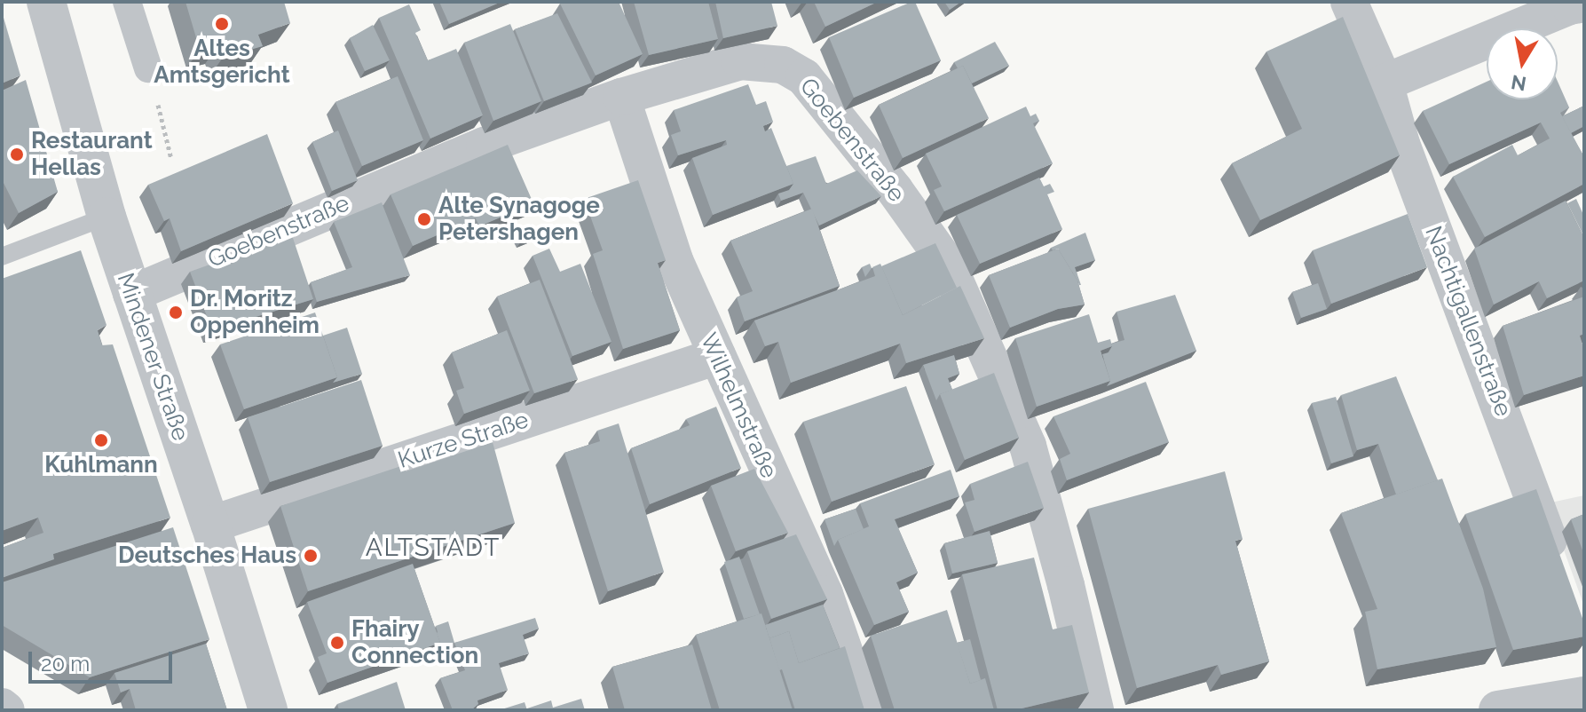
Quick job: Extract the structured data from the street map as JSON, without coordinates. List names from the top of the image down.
{
  "streets": {
    "street": [
      "Goebenstraße",
      "Nachtigallenstraße",
      "Mindener Straße",
      "Wilhelmstraße",
      "Kurze Straße"
    ]
  },
  "crossings": [
    ["Goebenstraße", "Mindener Straße"],
    ["Goebenstraße", "Wilhelmstraße"],
    ["Mindener Straße", "Kurze Straße"],
    ["Wilhelmstraße", "Kurze Straße"]
  ],
  "districts": ["ALTSTADT"],
  "places": [
    "Altes Amtsgericht",
    "Restaurant Hellas",
    "Alte Synagoge Petershagen",
    "Dr. Moritz Oppenheim",
    "Kuhlmann",
    "Deutsches Haus",
    "Fhairy Connection"
  ],
  "scale_bar": "20 m",
  "north": "bottom"
}
